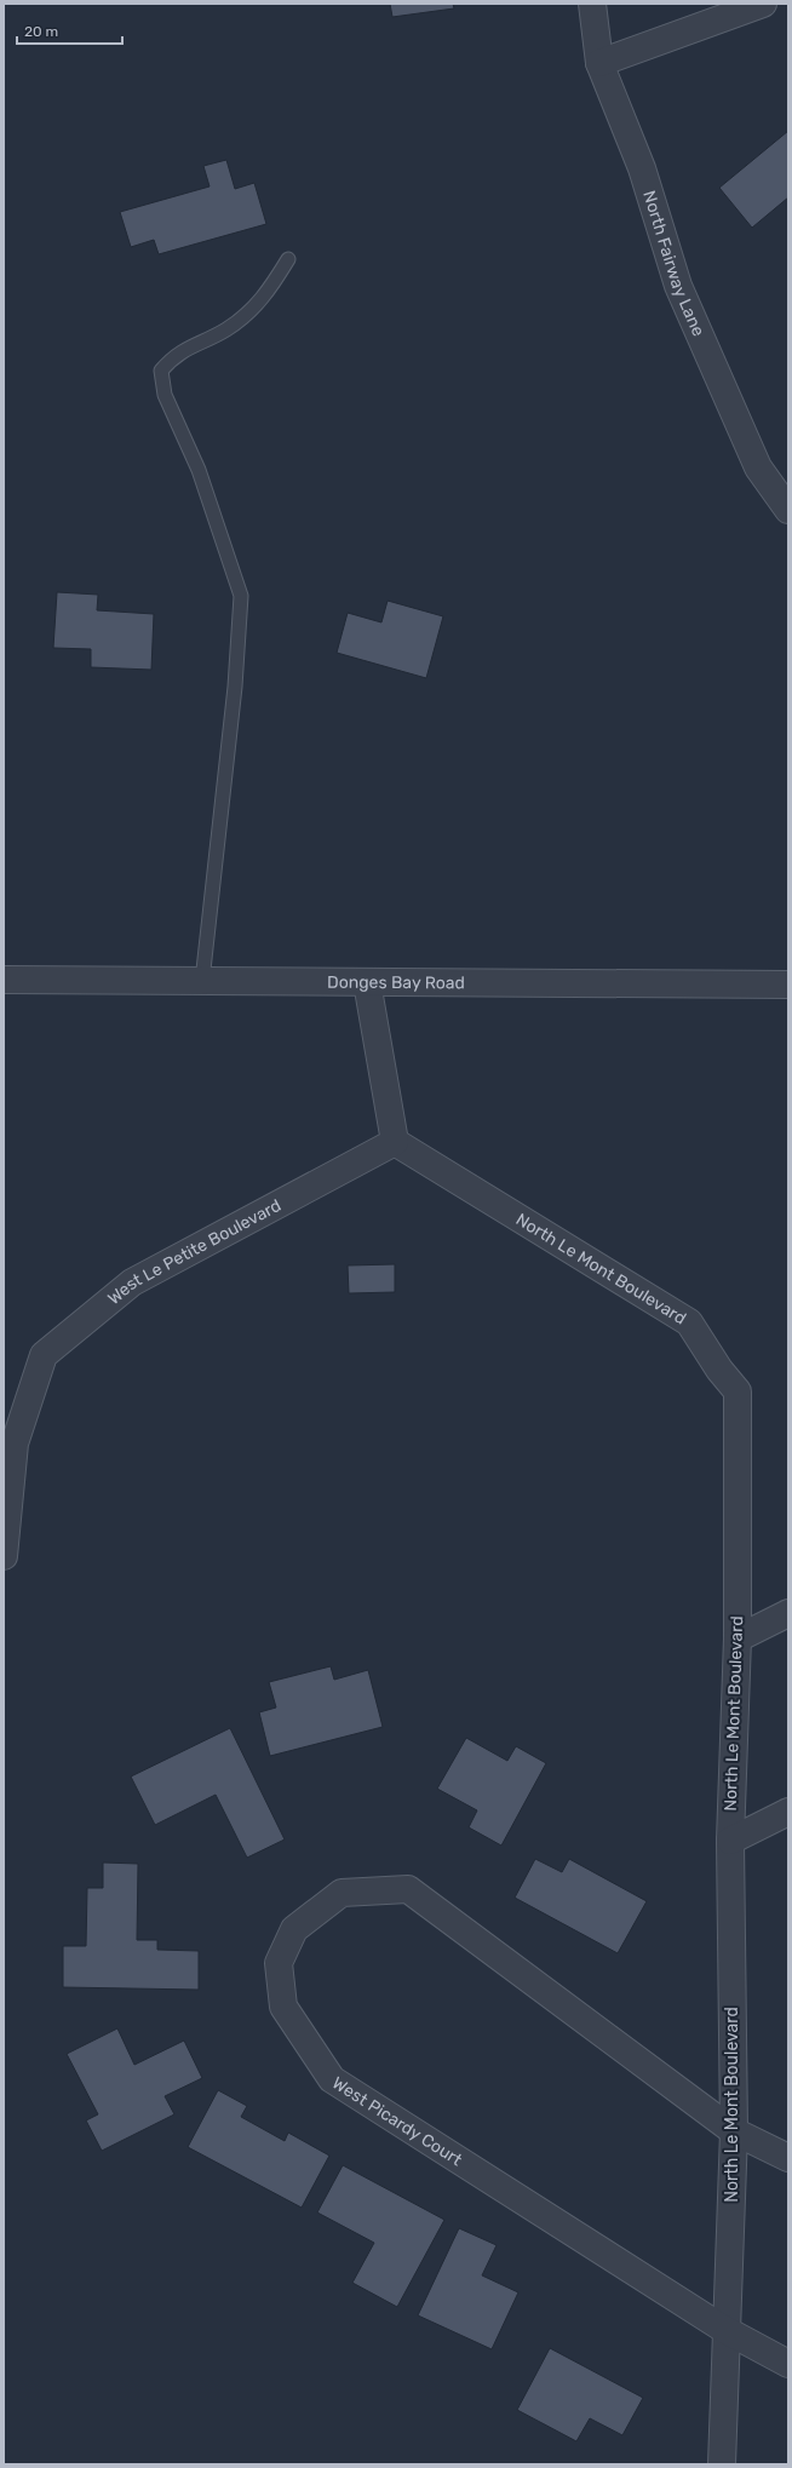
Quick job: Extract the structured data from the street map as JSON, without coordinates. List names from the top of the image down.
{
  "streets": {
    "street": [
      "North Fairway Lane",
      "Donges Bay Road",
      "West Le Petite Boulevard",
      "North Le Mont Boulevard",
      "West Picardy Court"
    ]
  },
  "crossings": [
    ["West Le Petite Boulevard", "North Le Mont Boulevard"],
    ["North Le Mont Boulevard", "West Picardy Court"]
  ],
  "scale_bar": "20 m"
}
